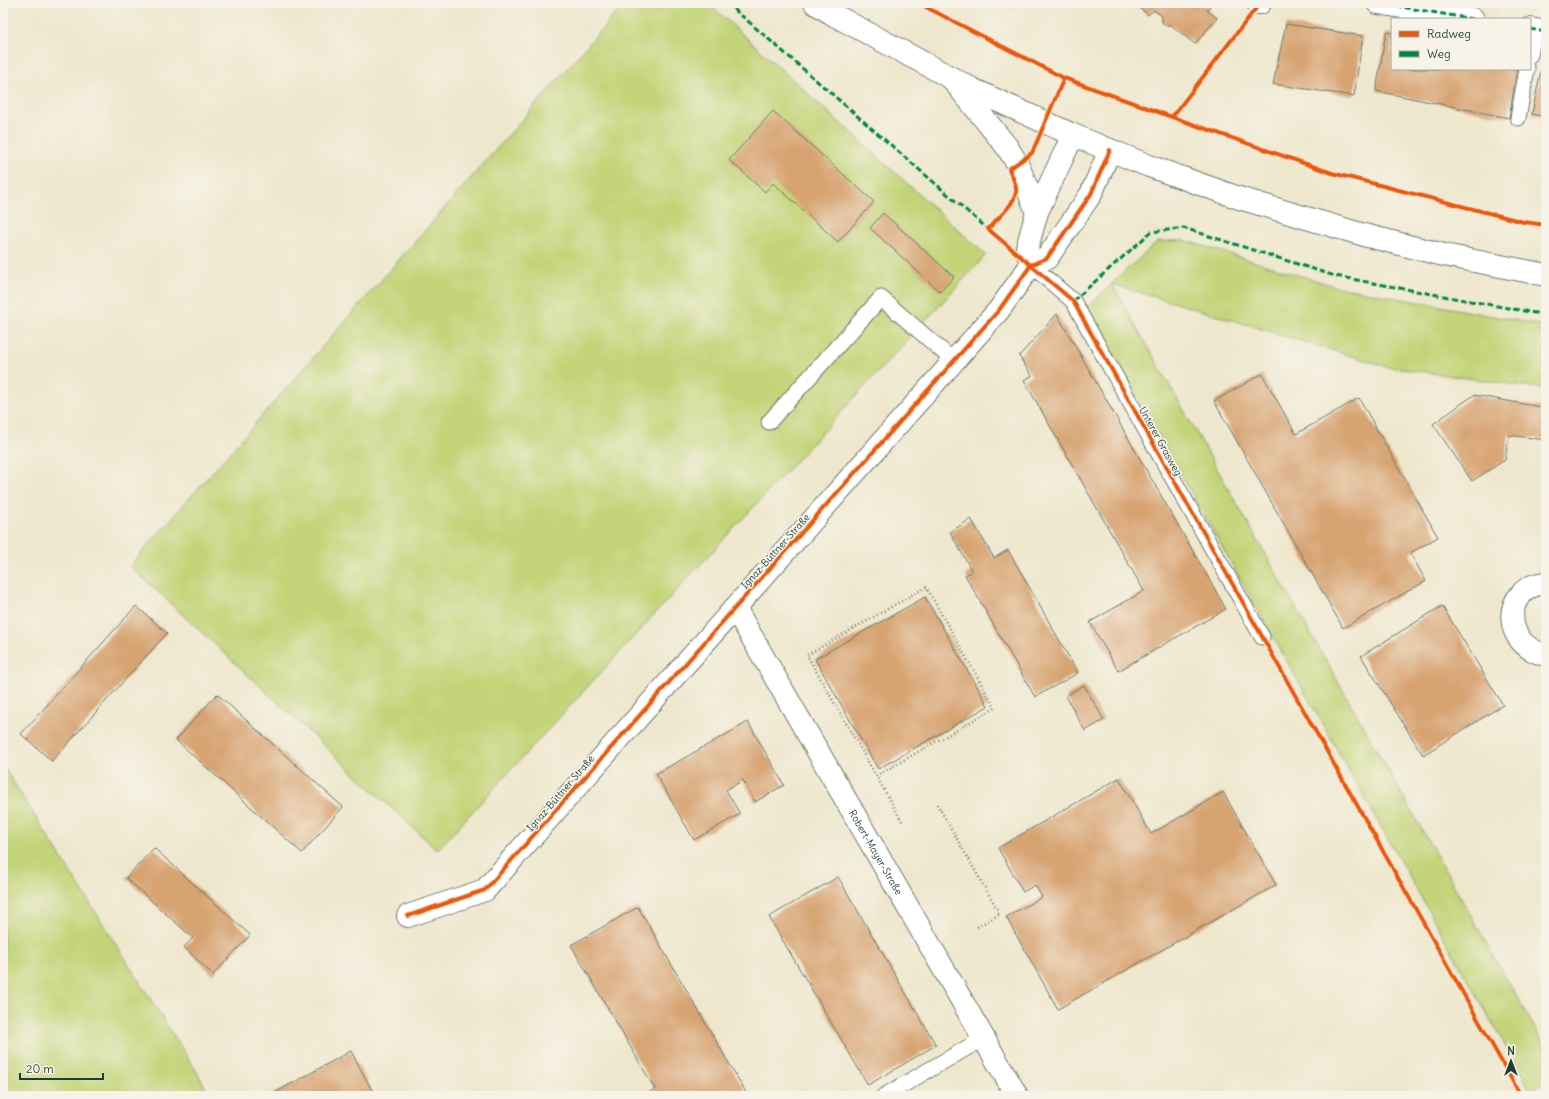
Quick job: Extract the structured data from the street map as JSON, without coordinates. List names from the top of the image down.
{
  "streets": {
    "street": ["Ignaz-Büttner-Straße", "Robert-Mayer-Straße"],
    "lane": ["Unterer Grasweg"]
  },
  "crossings": [
    ["Unterer Grasweg", "Ignaz-Büttner-Straße"],
    ["Ignaz-Büttner-Straße", "Robert-Mayer-Straße"]
  ],
  "legend": ["Radweg", "Weg"],
  "scale_bar": "20 m",
  "north": "top"
}
